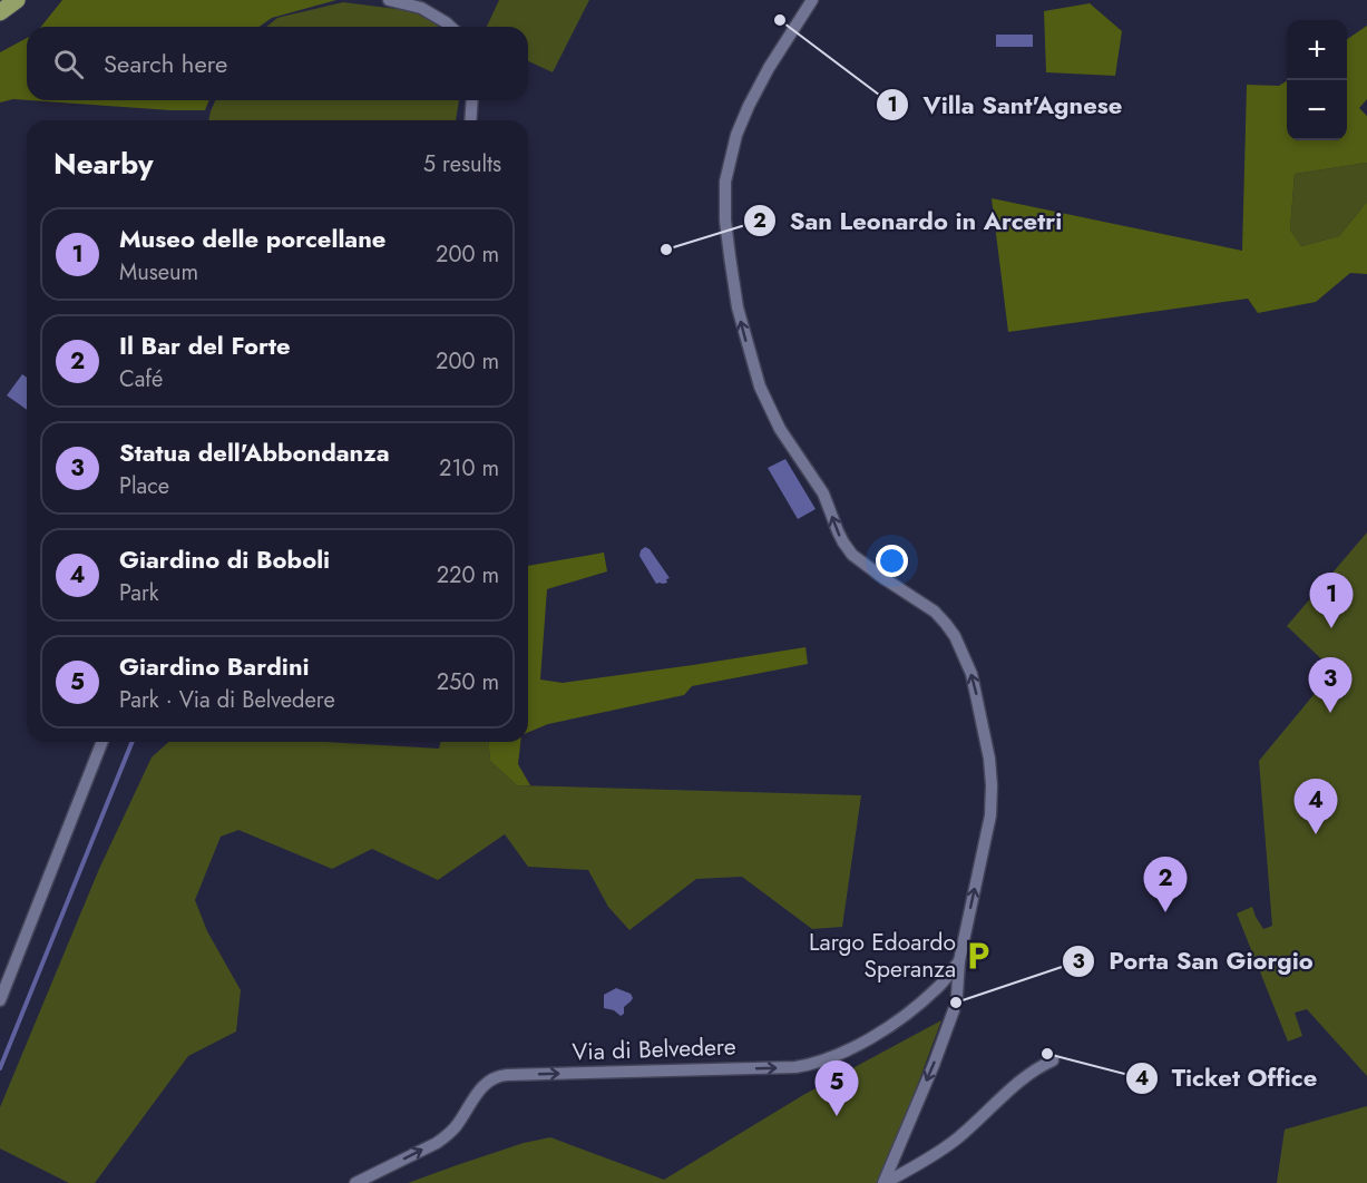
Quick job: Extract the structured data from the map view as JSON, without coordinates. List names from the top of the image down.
{
  "streets": {
    "street": ["Via di Belvedere"]
  },
  "one_way": ["Via di Belvedere"],
  "places": {
    "other": [
      "Villa Sant'Agnese",
      "San Leonardo in Arcetri",
      "Porta San Giorgio",
      "Ticket Office"
    ],
    "parking": ["Largo Edoardo Speranza"]
  },
  "page": {
    "map_buttons": ["+", "−"],
    "search": "Search here",
    "heading": ["Nearby", "5 results"],
    "list": [
      {
        "mark": "1",
        "name": "Museo delle porcellane",
        "note": "Museum",
        "value": "200 m"
      },
      {
        "mark": "2",
        "name": "Il Bar del Forte",
        "note": "Café",
        "value": "200 m"
      },
      {
        "mark": "3",
        "name": "Statua dell'Abbondanza",
        "note": "Place",
        "value": "210 m"
      },
      {
        "mark": "4",
        "name": "Giardino di Boboli",
        "note": "Park",
        "value": "220 m"
      },
      {
        "mark": "5",
        "name": "Giardino Bardini",
        "note": "Park · Via di Belvedere",
        "value": "250 m"
      }
    ],
    "pins": [
      "1",
      "3",
      "4",
      "2",
      "5"
    ]
  }
}
